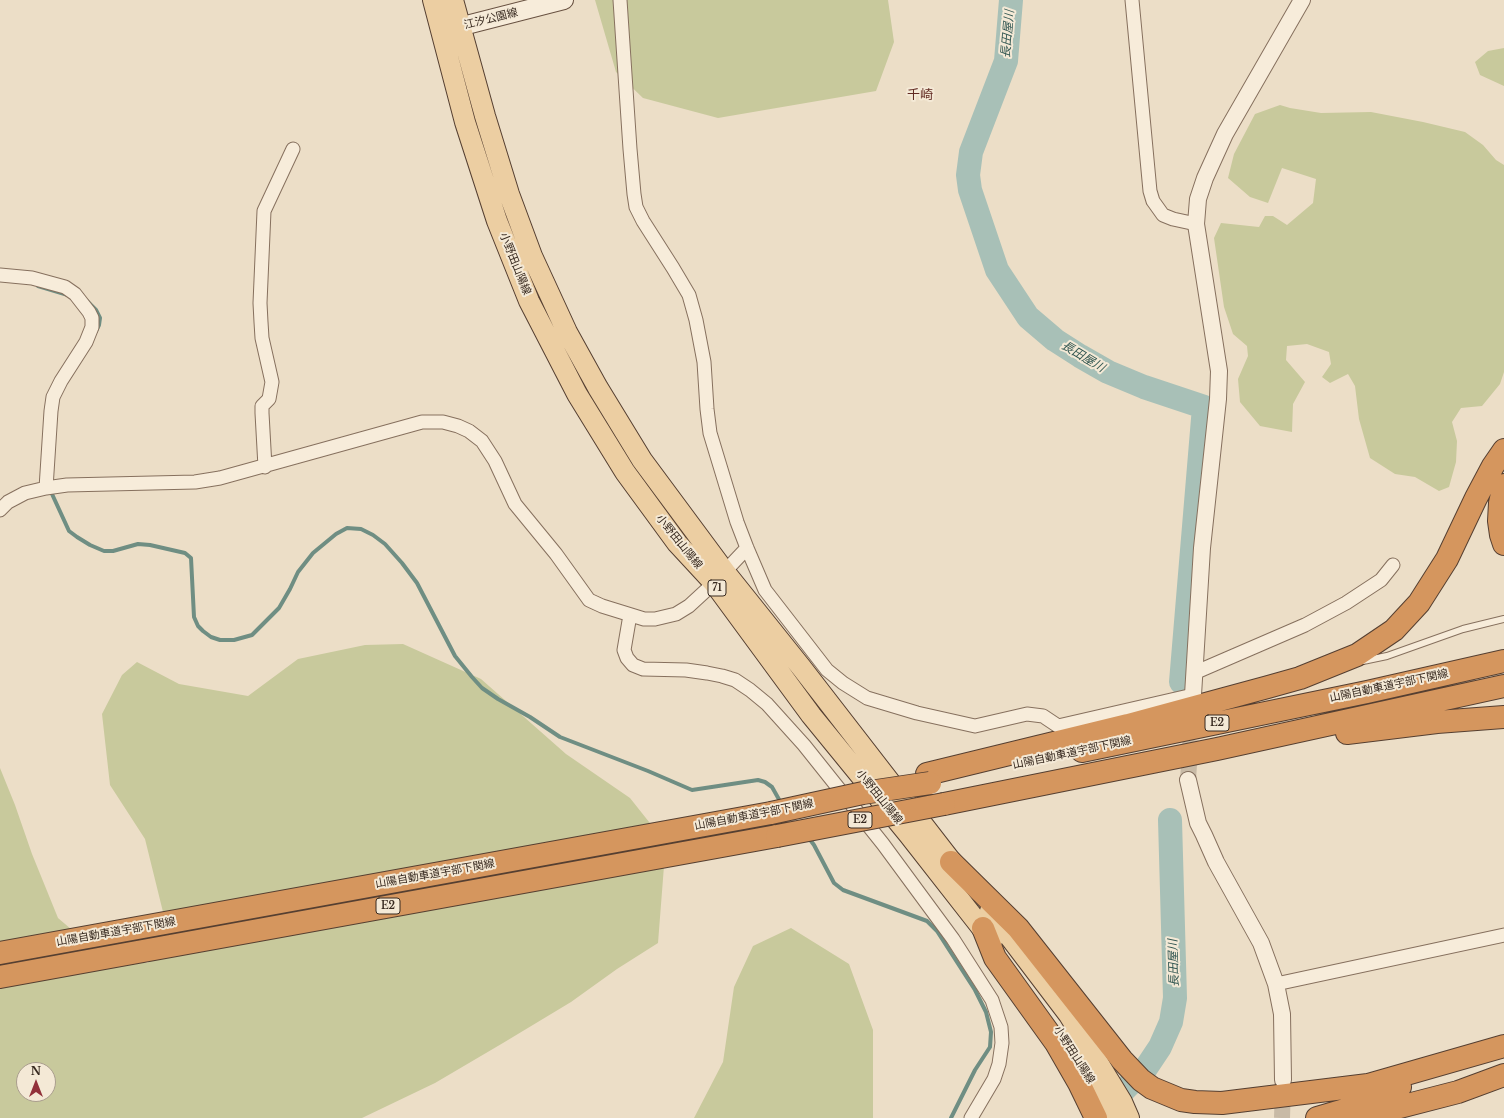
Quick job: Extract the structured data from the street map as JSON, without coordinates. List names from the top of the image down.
{
  "streets": {
    "highway": ["山陽自動車道宇部下関線", "E2"],
    "main road": ["江汐公園線", "小野田山陽線", "71"]
  },
  "crossings": [
    ["江汐公園線", "小野田山陽線"]
  ],
  "districts": ["千崎"],
  "water": ["長田屋川"],
  "north": "top"
}
